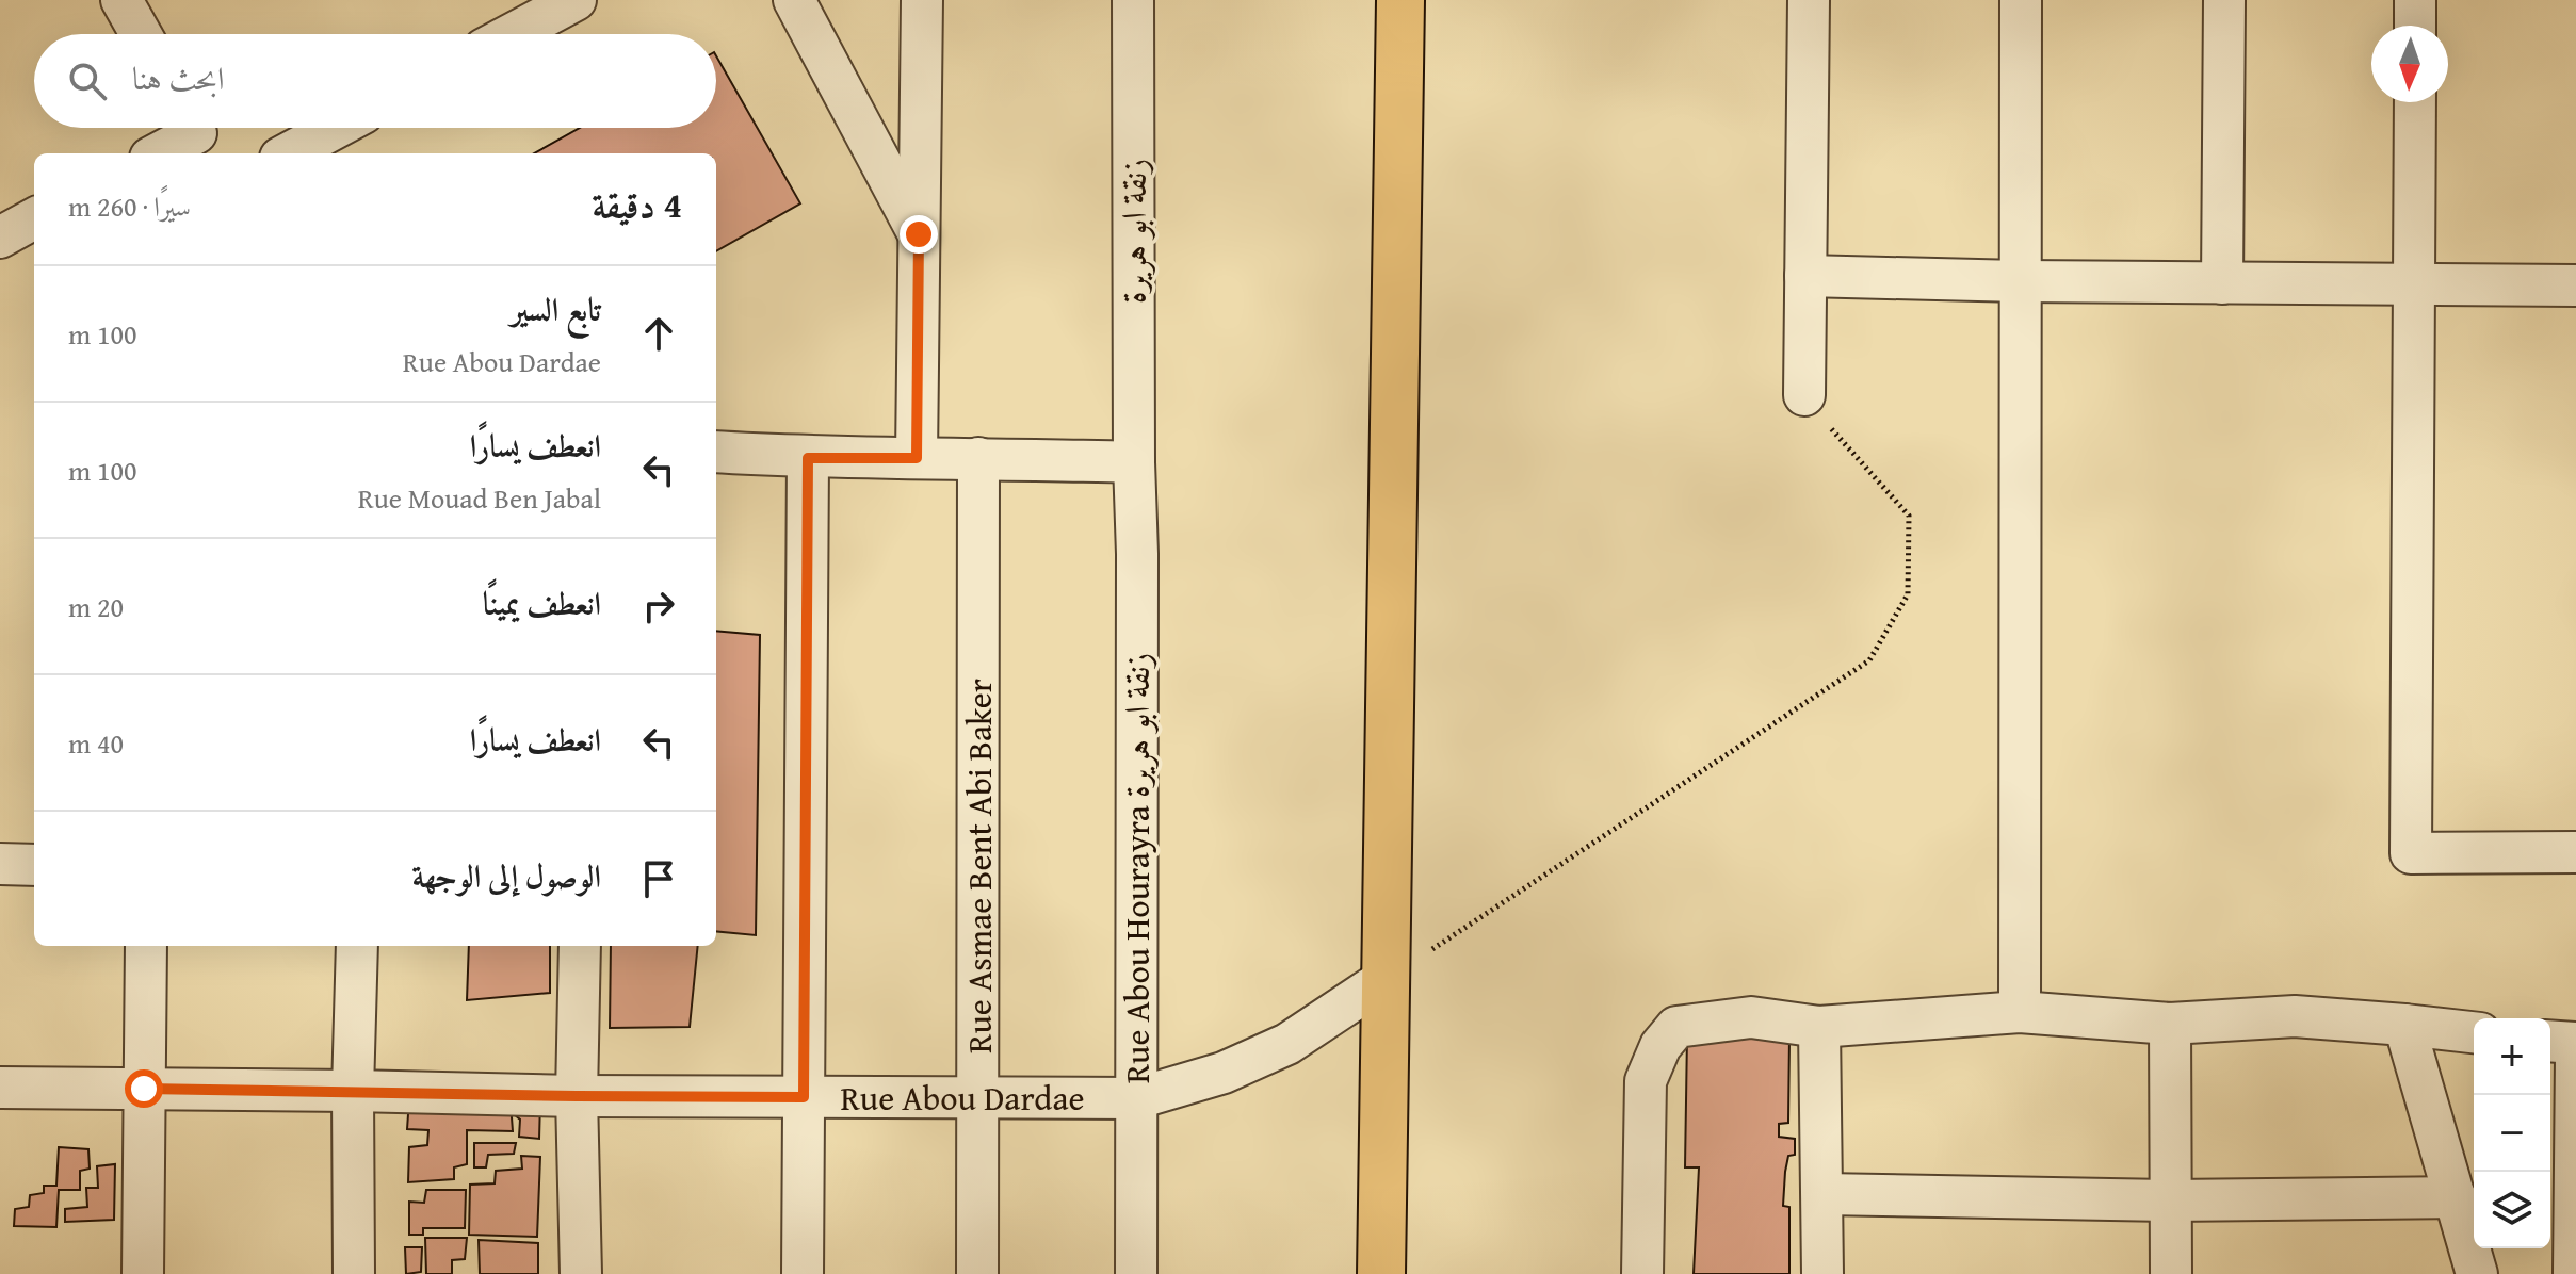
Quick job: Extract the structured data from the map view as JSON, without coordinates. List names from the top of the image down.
{
  "streets": {
    "street": [
      "زنقة ابو هريرة",
      "Rue Asmae Bent Abi Baker",
      "Rue Abou Hourayra زنقة ابو هريرة",
      "Rue Abou Dardae"
    ]
  },
  "crossings": [
    ["زنقة ابو هريرة", "Rue Abou Hourayra زنقة ابو هريرة"],
    ["Rue Asmae Bent Abi Baker", "Rue Abou Dardae"],
    ["Rue Abou Hourayra زنقة ابو هريرة", "Rue Abou Dardae"]
  ],
  "north": "bottom",
  "page": {
    "search": "ابحث هنا",
    "heading": ["4 دقيقة", "سيرًا · 260 m"],
    "list": [
      ["تابع السير", "Rue Abou Dardae", "100 m"],
      ["انعطف يسارًا", "Rue Mouad Ben Jabal", "100 m"],
      ["انعطف يمينًا", "20 m"],
      ["انعطف يسارًا", "40 m"],
      "الوصول إلى الوجهة"
    ],
    "map_buttons": ["+", "−"]
  }
}
